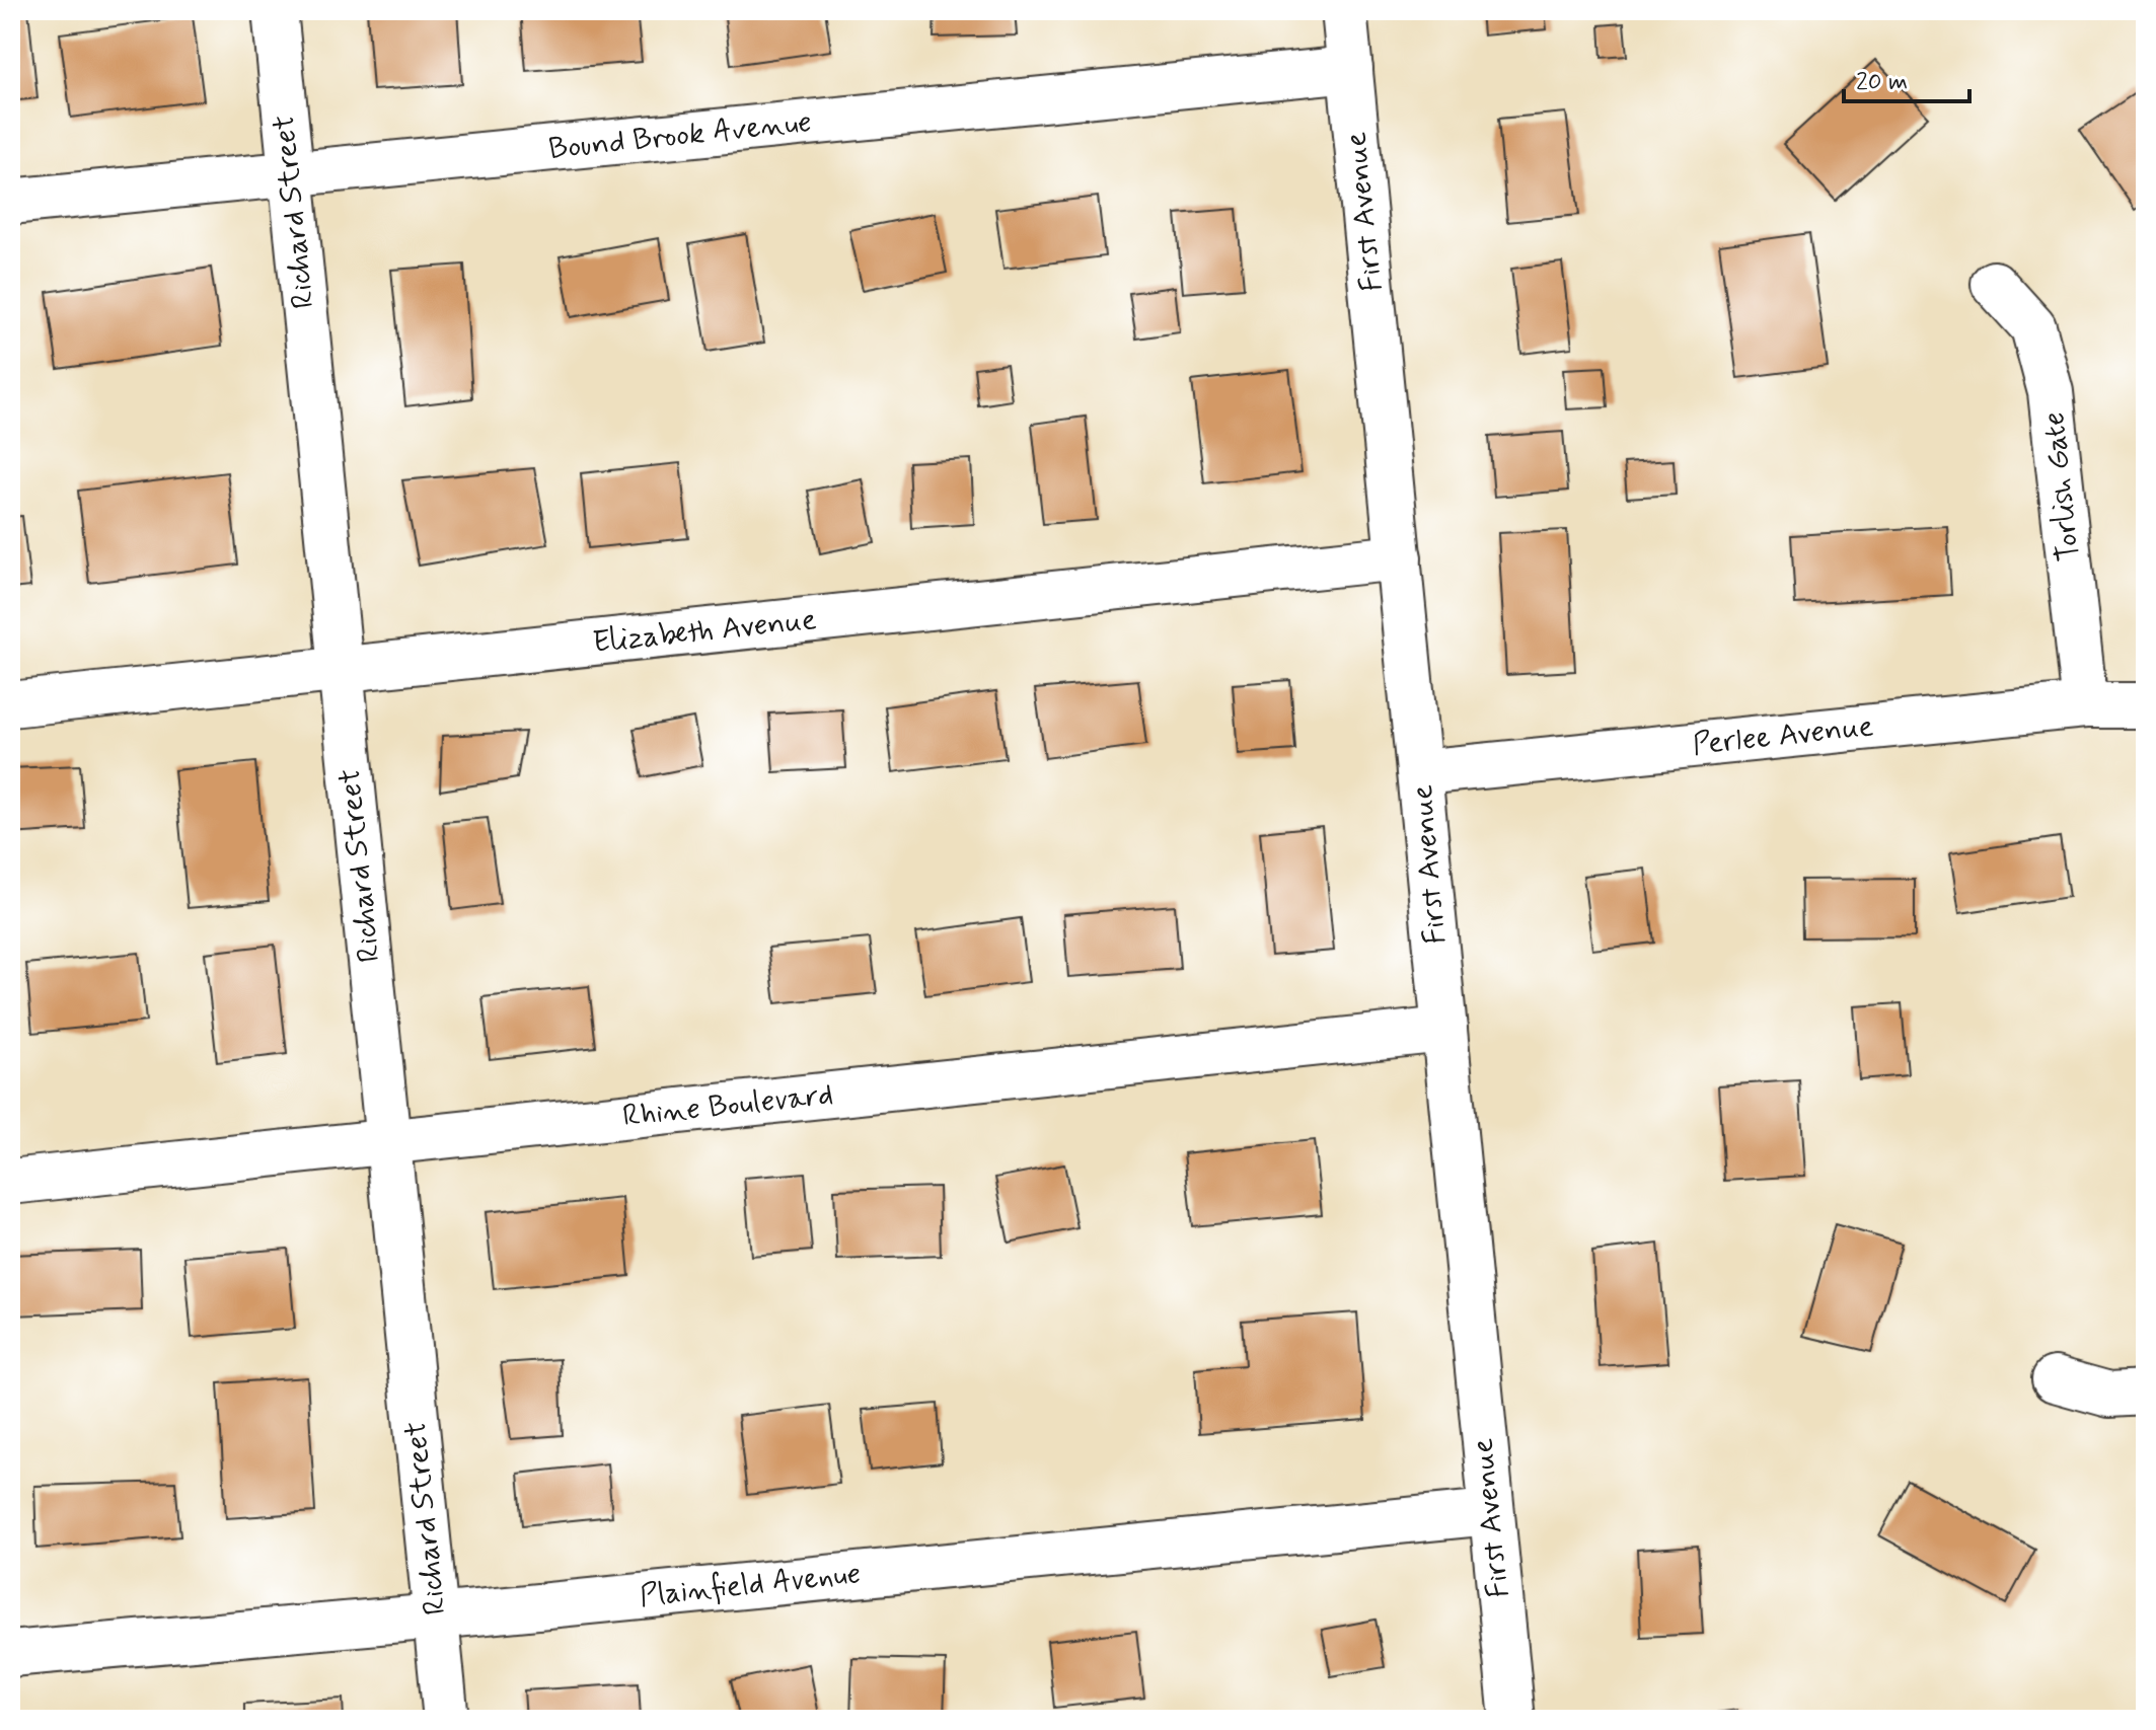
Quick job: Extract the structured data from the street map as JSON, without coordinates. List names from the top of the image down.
{
  "streets": {
    "street": [
      "Bound Brook Avenue",
      "Richard Street",
      "First Avenue",
      "Torlish Gate",
      "Elizabeth Avenue",
      "Perlee Avenue",
      "Rhine Boulevard",
      "Plainfield Avenue"
    ]
  },
  "crossings": [
    ["Bound Brook Avenue", "Richard Street"],
    ["Bound Brook Avenue", "First Avenue"],
    ["Richard Street", "Elizabeth Avenue"],
    ["Richard Street", "Rhine Boulevard"],
    ["Richard Street", "Plainfield Avenue"],
    ["First Avenue", "Elizabeth Avenue"],
    ["First Avenue", "Perlee Avenue"],
    ["First Avenue", "Rhine Boulevard"],
    ["First Avenue", "Plainfield Avenue"],
    ["Torlish Gate", "Perlee Avenue"]
  ],
  "scale_bar": "20 m"
}
